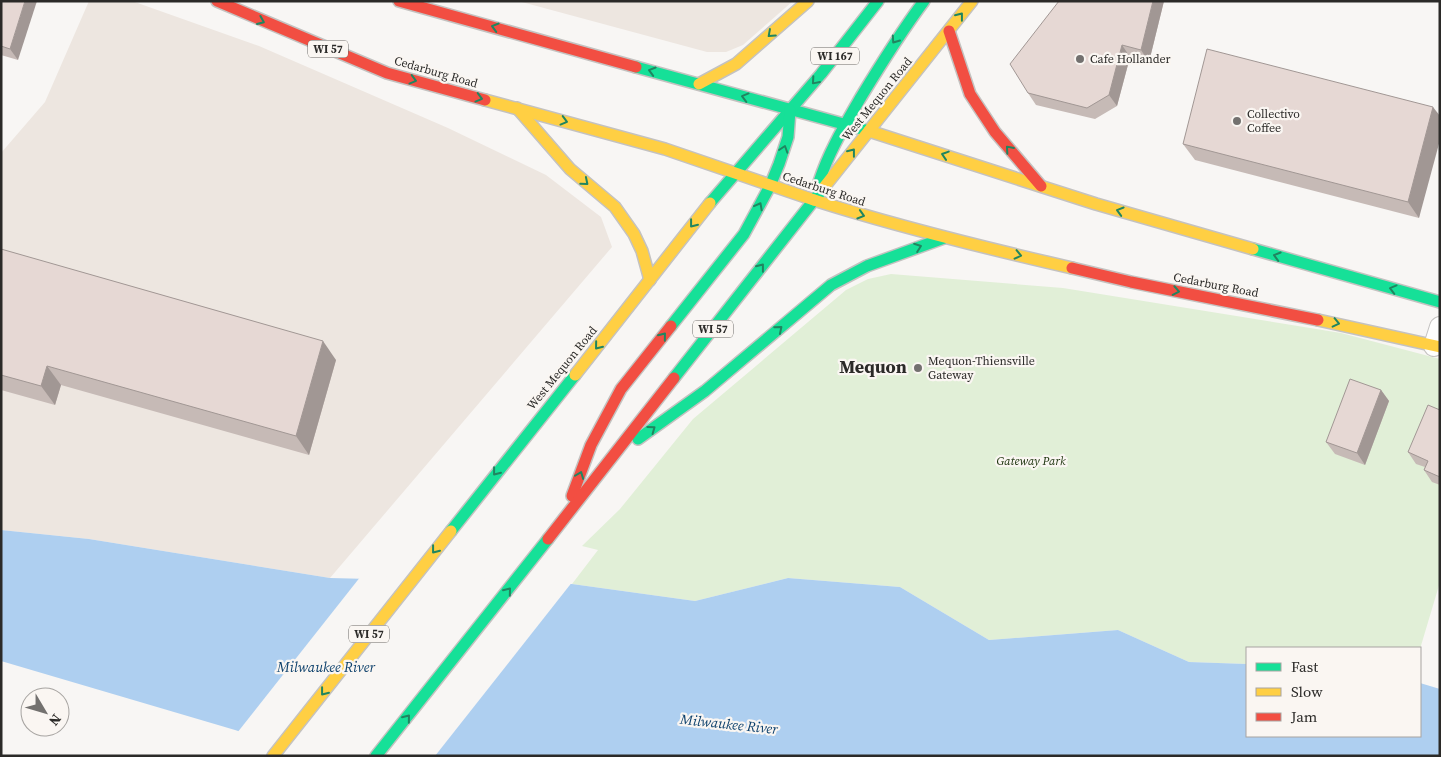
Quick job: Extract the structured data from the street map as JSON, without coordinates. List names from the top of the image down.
{
  "streets": {
    "main road": [
      "WI 57",
      "WI 167",
      "Cedarburg Road",
      "West Mequon Road"
    ]
  },
  "crossings": [
    ["Cedarburg Road", "West Mequon Road"]
  ],
  "districts": ["Mequon"],
  "water": ["Milwaukee River"],
  "parks": ["Gateway Park"],
  "places": ["Cafe Hollander", "Collectivo Coffee", "Mequon-Thiensville Gateway"],
  "legend": ["Fast", "Slow", "Jam"],
  "north": "bottom right"
}
